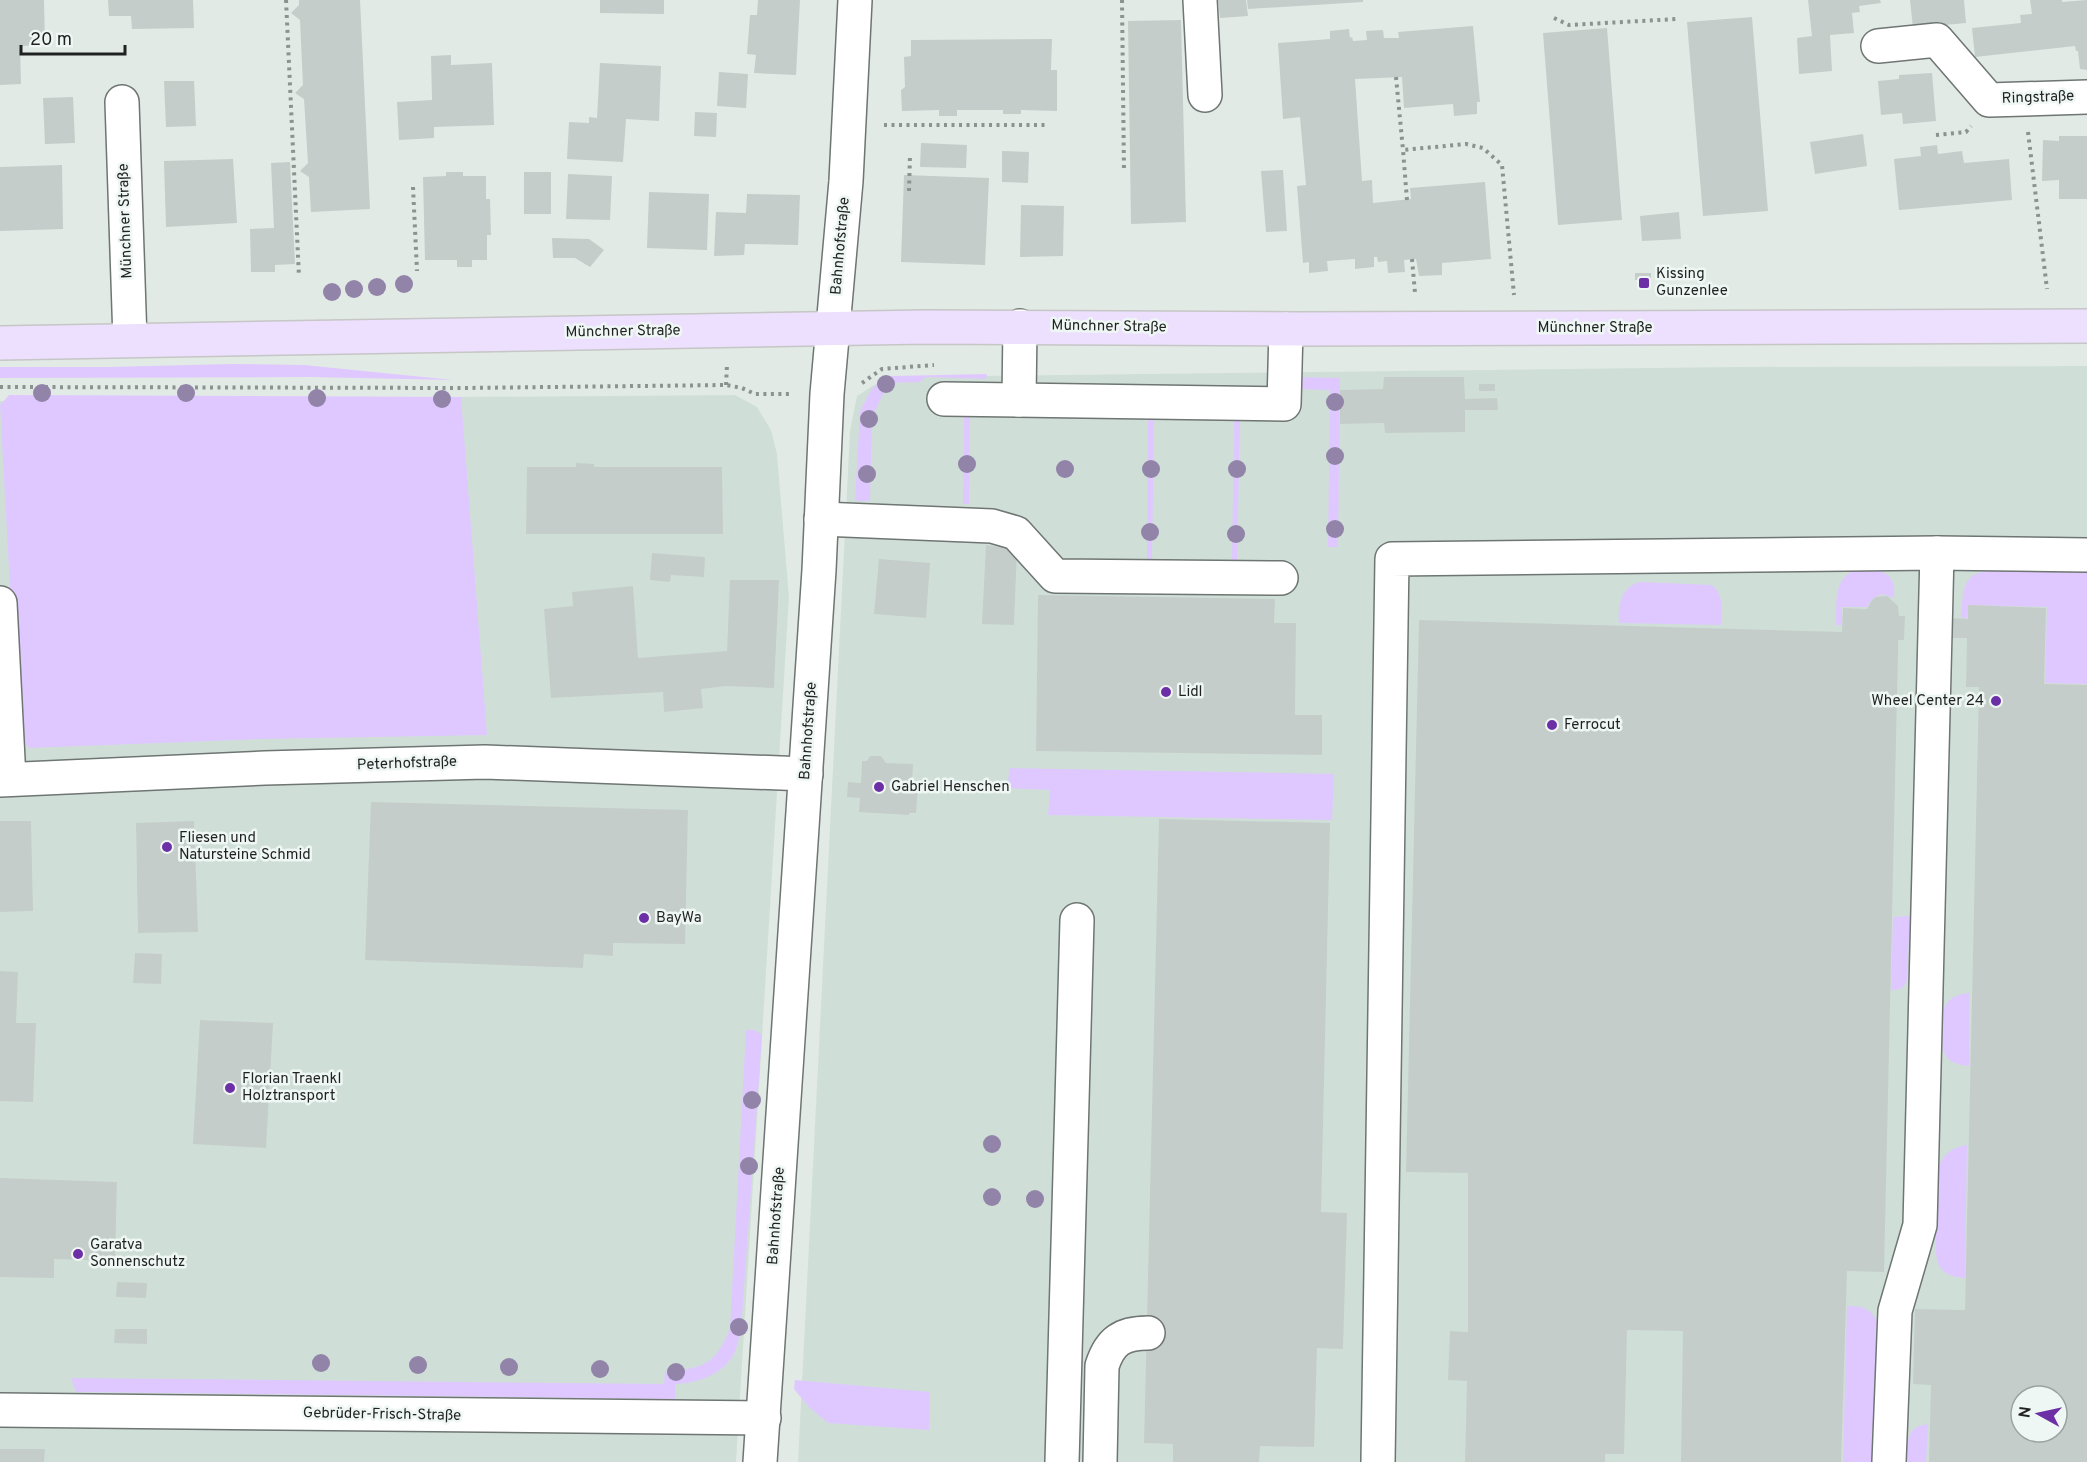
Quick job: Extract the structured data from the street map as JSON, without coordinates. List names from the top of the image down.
{
  "streets": {
    "main road": ["Münchner Straße"],
    "street": [
      "Ringstraße",
      "Bahnhofstraße",
      "Peterhofstraße",
      "Gebrüder-Frisch-Straße"
    ]
  },
  "crossings": [
    ["Münchner Straße", "Bahnhofstraße"],
    ["Bahnhofstraße", "Peterhofstraße"],
    ["Bahnhofstraße", "Gebrüder-Frisch-Straße"]
  ],
  "places": {
    "transit": ["Kissing Gunzenlee"],
    "other": [
      "Lidl",
      "Wheel Center 24",
      "Ferrocut",
      "Gabriel Henschen",
      "Fliesen und Natursteine Schmid",
      "BayWa",
      "Florian Traenkl Holztransport",
      "Garatva Sonnenschutz"
    ]
  },
  "scale_bar": "20 m",
  "north": "left"
}
